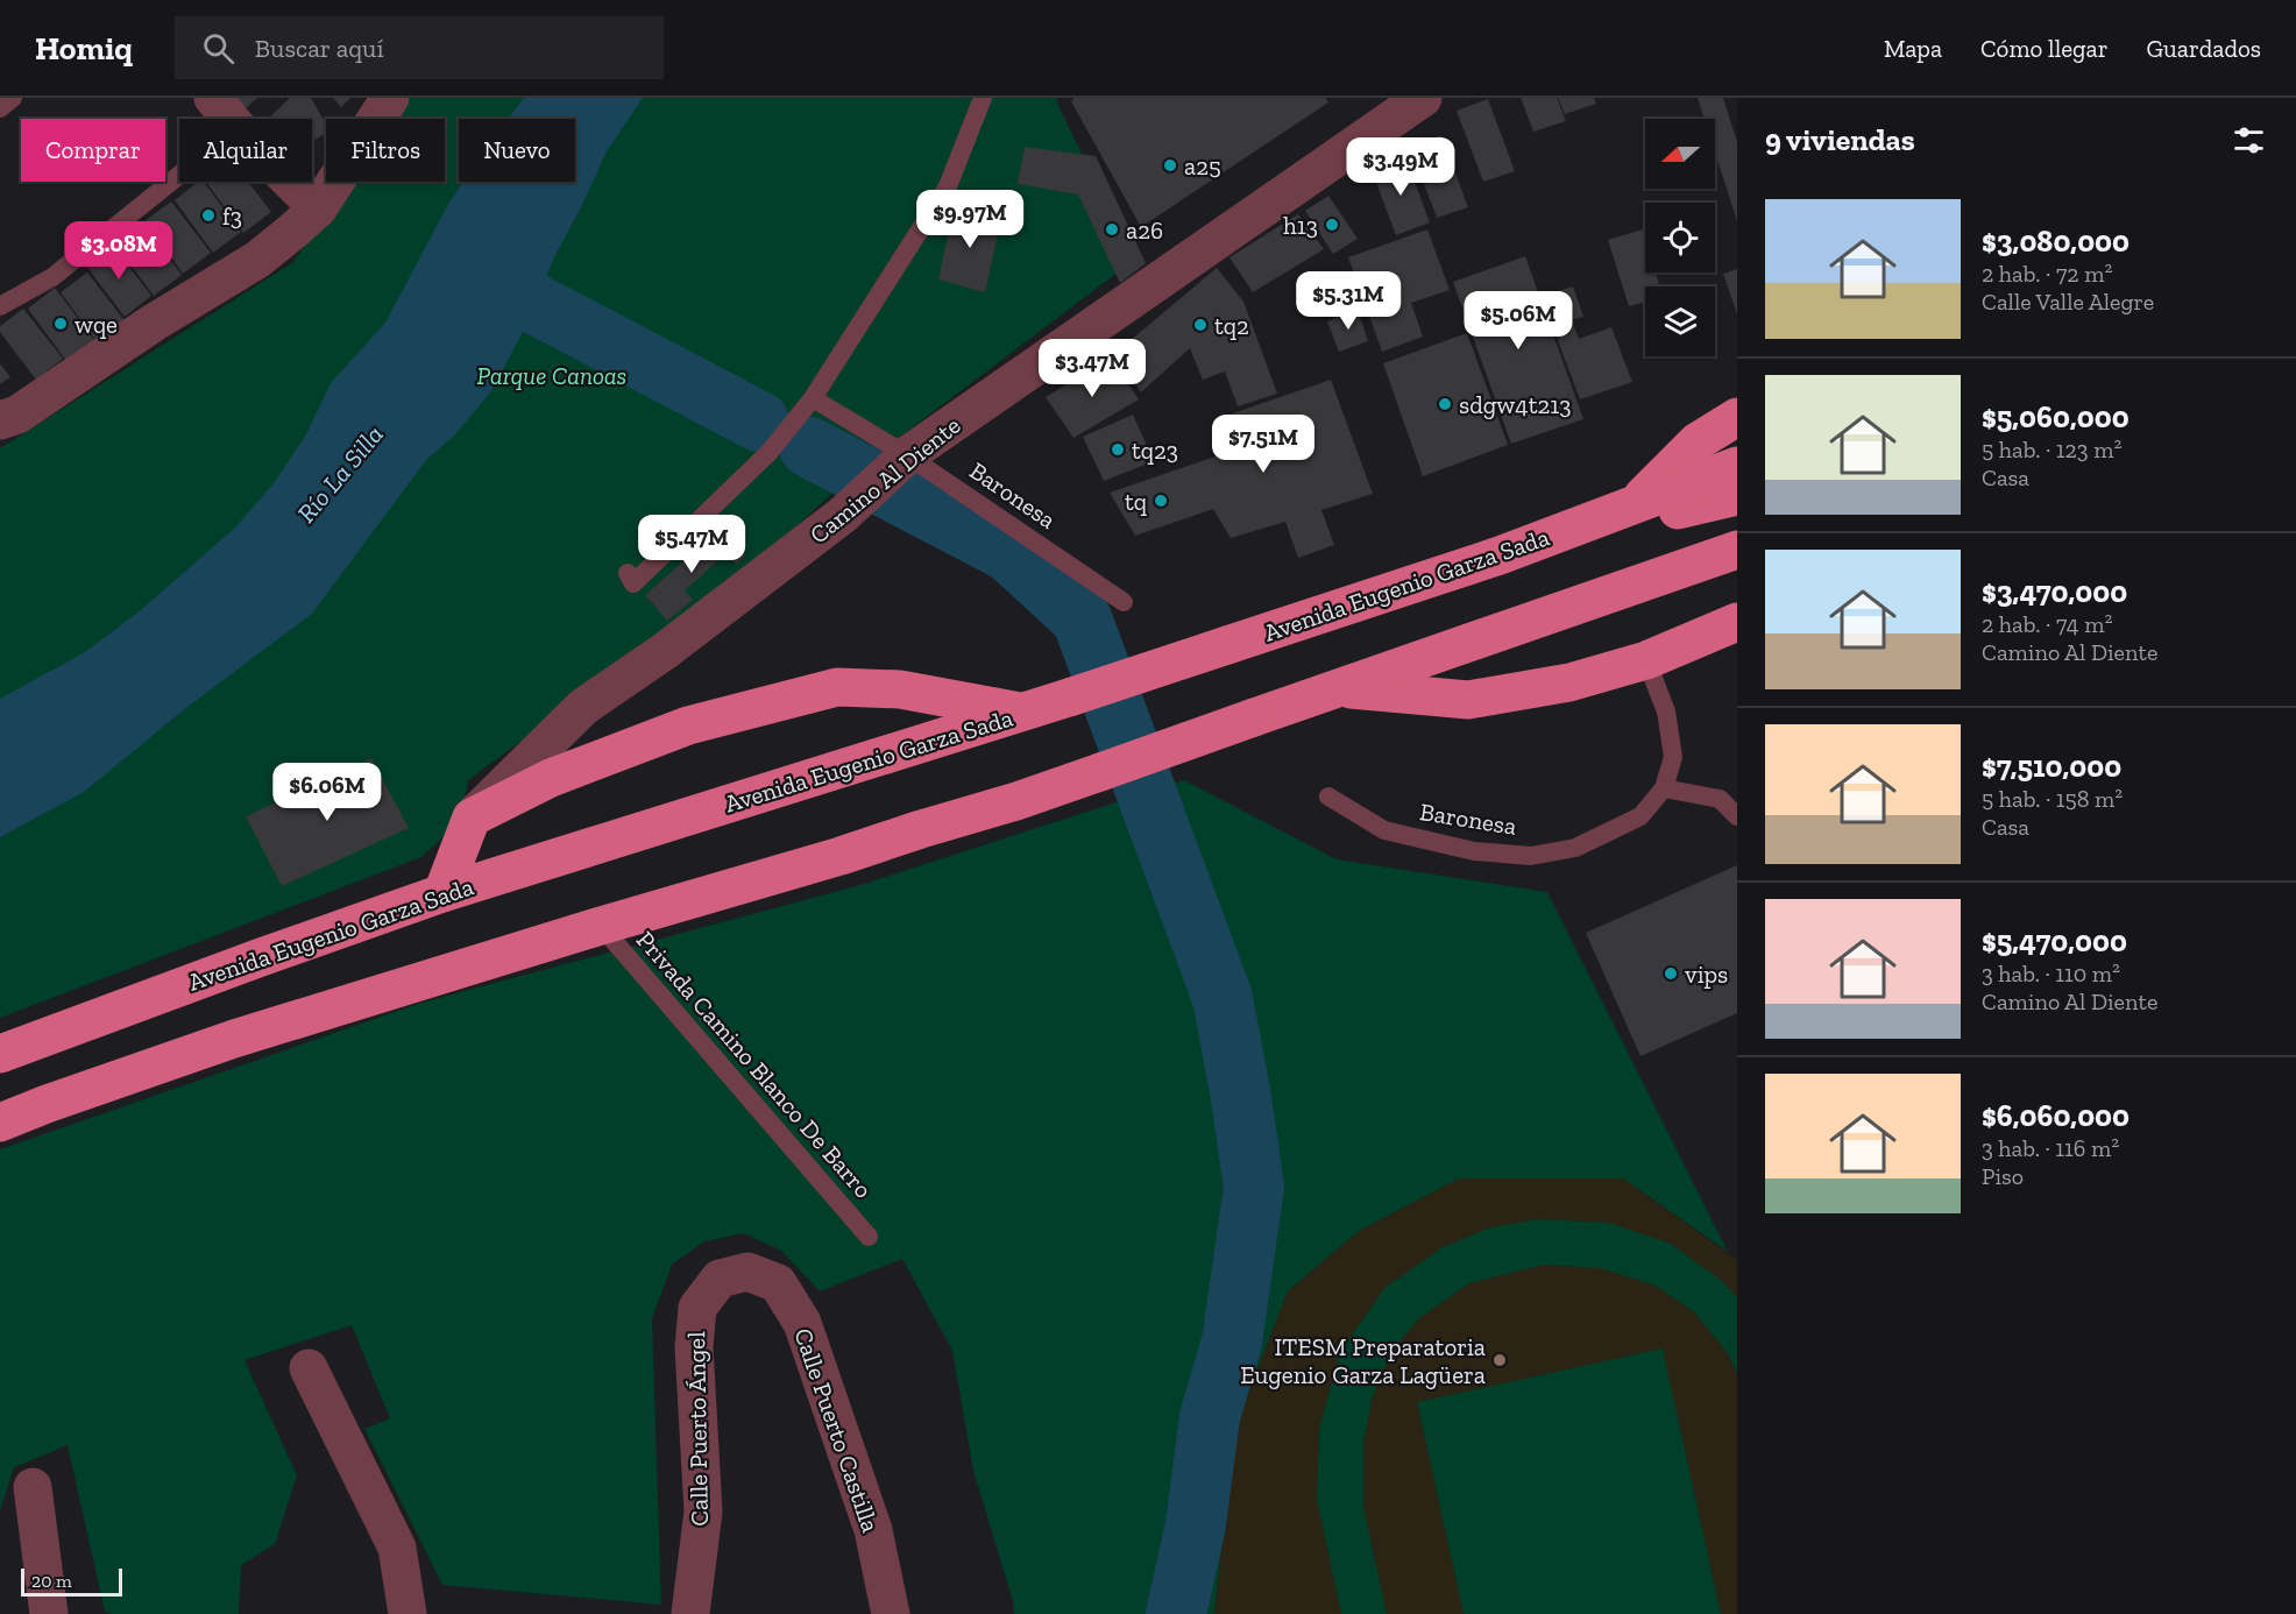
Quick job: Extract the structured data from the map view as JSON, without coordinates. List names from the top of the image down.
{
  "streets": {
    "highway": ["Avenida Eugenio Garza Sada"],
    "street": ["Camino Al Diente", "Calle Puerto Ángel", "Calle Puerto Castilla"],
    "lane": ["Baronesa", "Privada Camino Blanco De Barro"]
  },
  "crossings": [
    ["Camino Al Diente", "Baronesa"],
    ["Calle Puerto Ángel", "Calle Puerto Castilla"]
  ],
  "water": ["Río La Silla"],
  "parks": ["Parque Canoas"],
  "places": [
    "a25",
    "f3",
    "h13",
    "a26",
    "wqe",
    "tq2",
    "sdgw4t213",
    "tq23",
    "tq",
    "vips",
    "ITESM Preparatoria Eugenio Garza Lagüera"
  ],
  "scale_bar": "20 m",
  "north": "left",
  "page": {
    "header": "Homiq",
    "search": "Buscar aquí",
    "nav": ["Mapa", "Cómo llegar", "Guardados"],
    "heading": "9 viviendas",
    "chip": [
      "Comprar",
      "Alquilar",
      "Filtros",
      "Nuevo"
    ],
    "price": [
      "$3.49M",
      "$9.97M",
      "$3.08M",
      "$5.31M",
      "$5.06M",
      "$3.47M",
      "$7.51M",
      "$5.47M",
      "$6.06M"
    ],
    "list": [
      {
        "name": "$3,080,000",
        "note": "2 hab. · 72 m² · Calle Valle Alegre"
      },
      {
        "name": "$5,060,000",
        "note": "5 hab. · 123 m² · Casa"
      },
      {
        "name": "$3,470,000",
        "note": "2 hab. · 74 m² · Camino Al Diente"
      },
      {
        "name": "$7,510,000",
        "note": "5 hab. · 158 m² · Casa"
      },
      {
        "name": "$5,470,000",
        "note": "3 hab. · 110 m² · Camino Al Diente"
      },
      {
        "name": "$6,060,000",
        "note": "3 hab. · 116 m² · Piso"
      }
    ],
    "scale": "20 m"
  }
}
